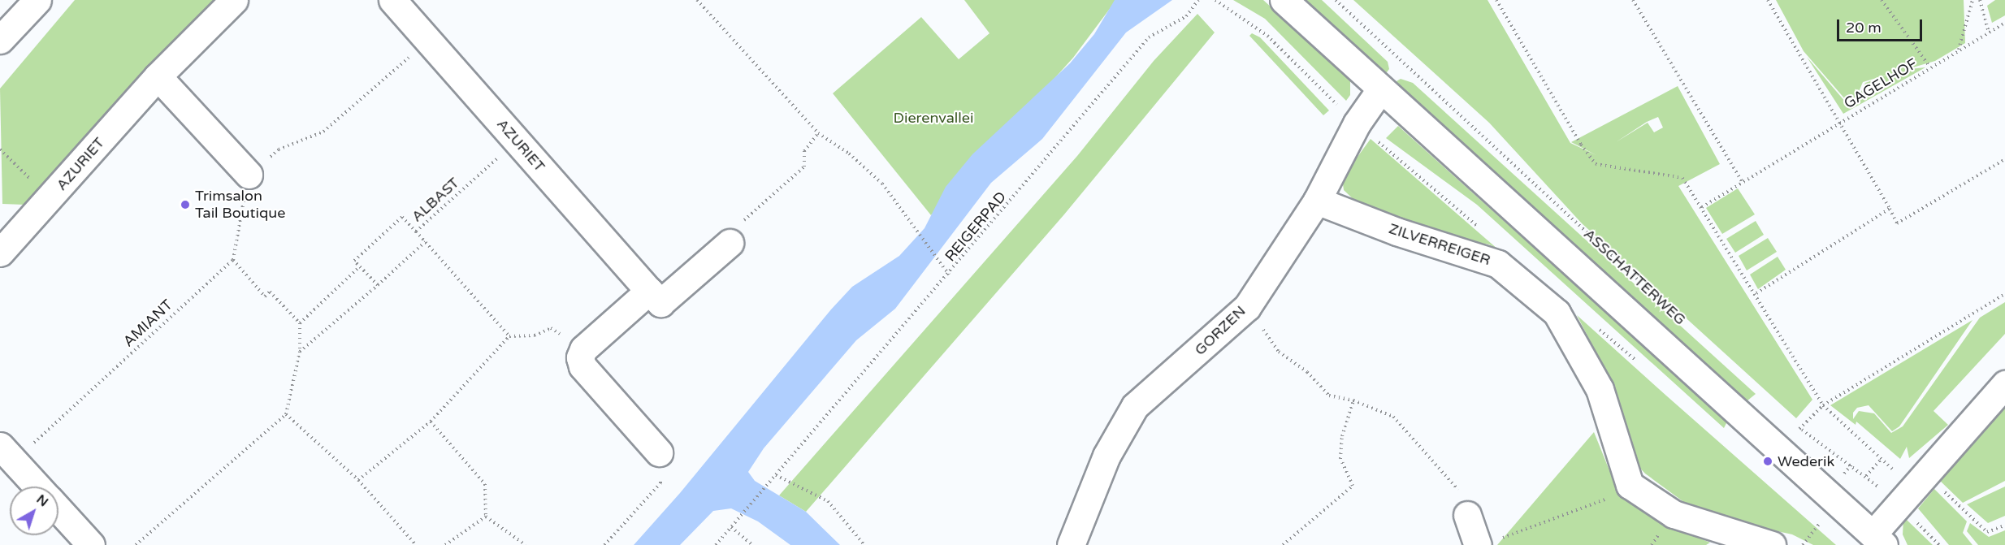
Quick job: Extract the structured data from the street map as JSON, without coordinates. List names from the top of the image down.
{
  "streets": {
    "street": [
      "AZURIET",
      "ZILVERREIGER",
      "ASSCHATTERWEG",
      "GORZEN"
    ],
    "path": [
      "GAGELHOF",
      "ALBAST",
      "REIGERPAD",
      "AMIANT"
    ]
  },
  "crossings": [
    ["AZURIET", "ALBAST"],
    ["ZILVERREIGER", "GORZEN"],
    ["ASSCHATTERWEG", "GORZEN"]
  ],
  "parks": ["Dierenvallei"],
  "places": ["Trimsalon Tail Boutique", "Wederik"],
  "scale_bar": "20 m",
  "north": "top right"
}
